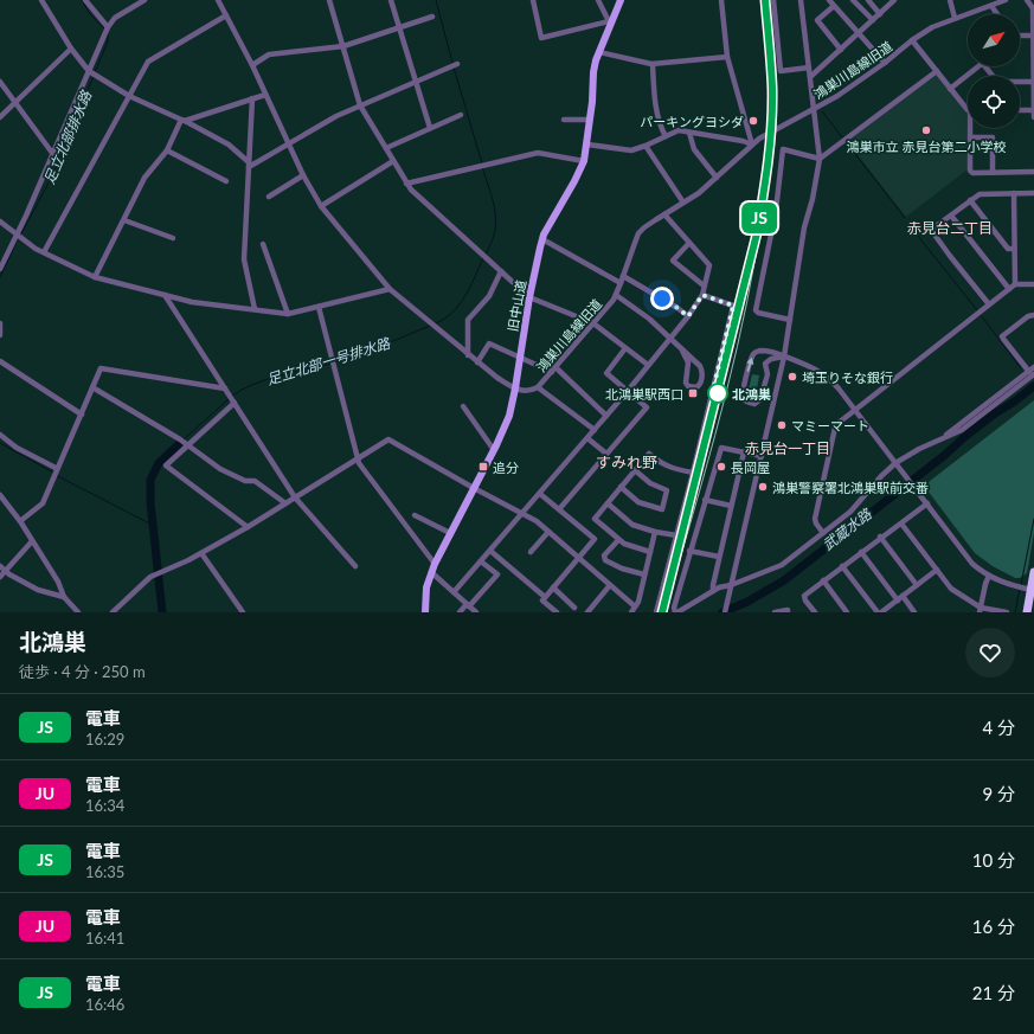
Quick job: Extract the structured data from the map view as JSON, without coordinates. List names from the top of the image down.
{
  "streets": {
    "main road": ["旧中山道"],
    "street": ["鴻巣川島線旧道"]
  },
  "crossings": [
    ["鴻巣川島線旧道", "旧中山道"]
  ],
  "districts": ["赤見台二丁目", "赤見台一丁目", "すみれ野"],
  "water": ["足立北部排水路", "足立北部一号排水路", "武蔵水路"],
  "places": {
    "other": [
      "パーキングヨシダ",
      "鴻巣市立 赤見台第二小学校",
      "埼玉りそな銀行",
      "北鴻巣",
      "マミーマート",
      "長岡屋",
      "鴻巣警察署北鴻巣駅前交番"
    ],
    "transit": ["北鴻巣駅西口", "追分"]
  },
  "north": "top right",
  "page": {
    "on_map": "JS",
    "heading": ["北鴻巣", "徒歩 · 4 分 · 250 m"],
    "list": [
      {
        "mark": "JS",
        "name": "電車",
        "note": "16:29",
        "value": "4 分"
      },
      {
        "mark": "JU",
        "name": "電車",
        "note": "16:34",
        "value": "9 分"
      },
      {
        "mark": "JS",
        "name": "電車",
        "note": "16:35",
        "value": "10 分"
      },
      {
        "mark": "JU",
        "name": "電車",
        "note": "16:41",
        "value": "16 分"
      },
      {
        "mark": "JS",
        "name": "電車",
        "note": "16:46",
        "value": "21 分"
      }
    ]
  }
}
